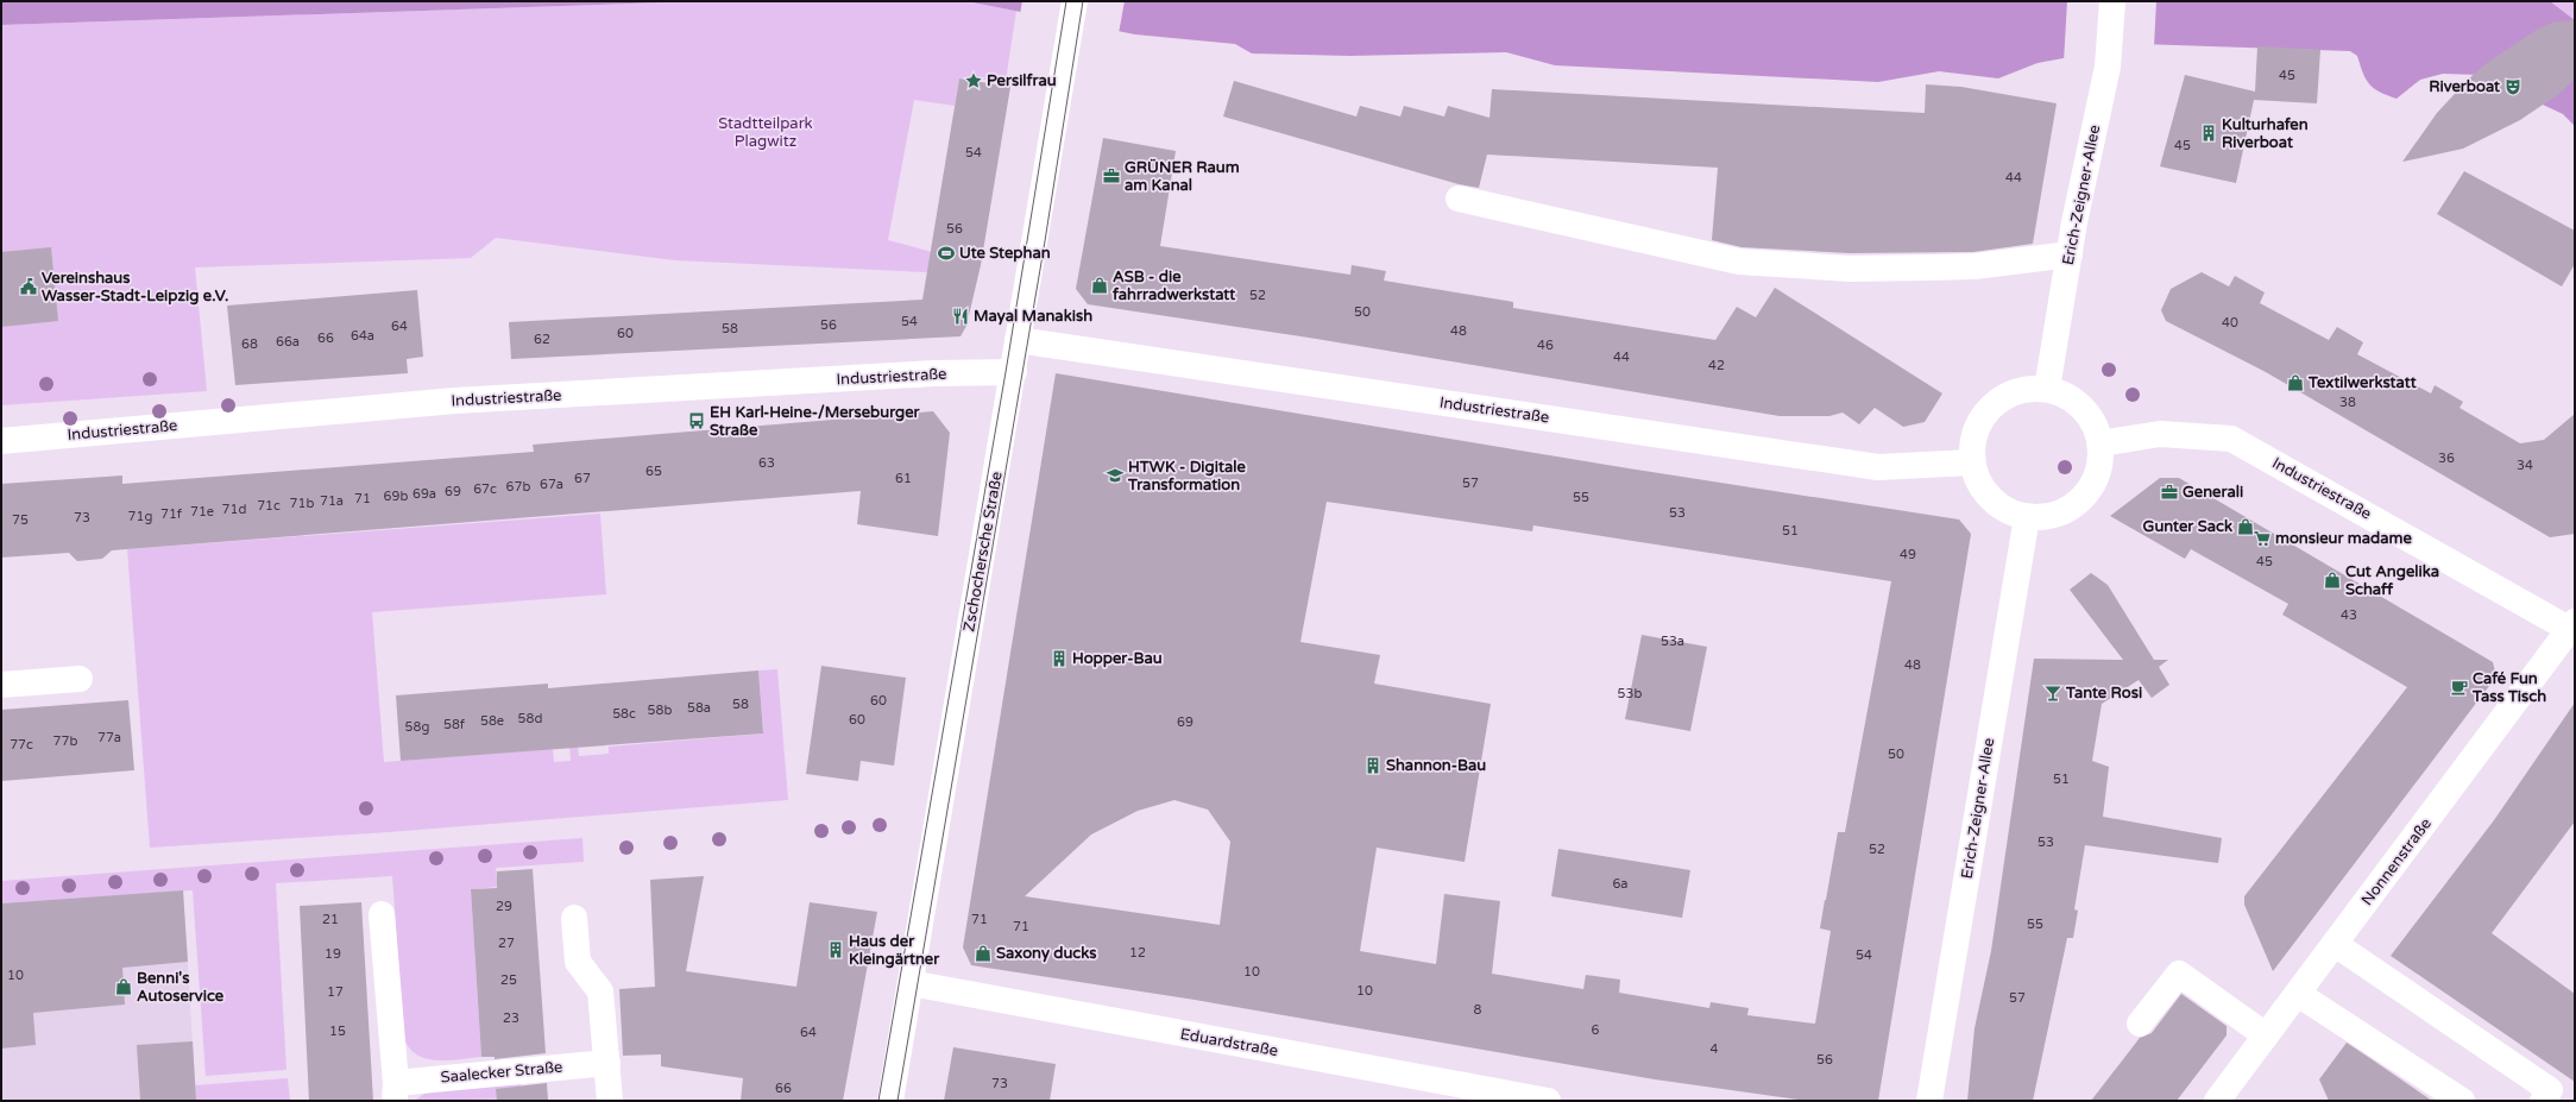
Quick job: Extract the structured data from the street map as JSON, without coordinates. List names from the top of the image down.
{
  "streets": {
    "street": [
      "Erich-Zeigner-Allee",
      "Industriestraße",
      "Zschochersche Straße",
      "Nonnenstraße",
      "Eduardstraße",
      "Saalecker Straße"
    ]
  },
  "crossings": [
    ["Erich-Zeigner-Allee", "Industriestraße"],
    ["Industriestraße", "Zschochersche Straße"],
    ["Industriestraße", "Nonnenstraße"],
    ["Zschochersche Straße", "Eduardstraße"]
  ],
  "parks": ["Stadtteilpark Plagwitz"],
  "places": {
    "place": ["Persilfrau"],
    "theatre": ["Riverboat"],
    "building": [
      "Kulturhafen Riverboat",
      "Hopper-Bau",
      "Shannon-Bau",
      "Haus der Kleingärtner"
    ],
    "office": ["GRÜNER Raum am Kanal", "Generali"],
    "sports": ["Ute Stephan"],
    "shop": [
      "ASB - die fahrradwerkstatt",
      "Textilwerkstatt",
      "Gunter Sack",
      "Cut Angelika Schaff",
      "Saxony ducks",
      "Benni's Autoservice"
    ],
    "public building": ["Vereinshaus Wasser-Stadt-Leipzig e.V."],
    "restaurant": ["Mayal Manakish"],
    "bus stop": ["EH Karl-Heine-/Merseburger Straße"],
    "school or university": ["HTWK - Digitale Transformation"],
    "supermarket": ["monsieur madame"],
    "cafe": ["Café Fun Tass Tisch"],
    "bar": ["Tante Rosi"]
  },
  "house_numbers": [
    "45",
    "45",
    "54",
    "44",
    "56",
    "52",
    "50",
    "54",
    "40",
    "56",
    "64",
    "58",
    "48",
    "60",
    "64a",
    "66",
    "62",
    "66a",
    "68",
    "46",
    "44",
    "42",
    "38",
    "36",
    "63",
    "34",
    "65",
    "67",
    "61",
    "57",
    "67a",
    "67b",
    "67c",
    "69",
    "69a",
    "69b",
    "55",
    "71",
    "71a",
    "71b",
    "71c",
    "71d",
    "71e",
    "53",
    "71f",
    "71g",
    "73",
    "75",
    "51",
    "49",
    "45",
    "43",
    "53a",
    "48",
    "53b",
    "60",
    "58",
    "58a",
    "58b",
    "58c",
    "58d",
    "60",
    "58e",
    "69",
    "58f",
    "58g",
    "77a",
    "77b",
    "77c",
    "50",
    "51",
    "53",
    "52",
    "6a",
    "29",
    "21",
    "71",
    "55",
    "71",
    "27",
    "12",
    "19",
    "54",
    "10",
    "10",
    "25",
    "10",
    "17",
    "57",
    "8",
    "23",
    "6",
    "15",
    "64",
    "4",
    "56",
    "73",
    "66"
  ]
}
